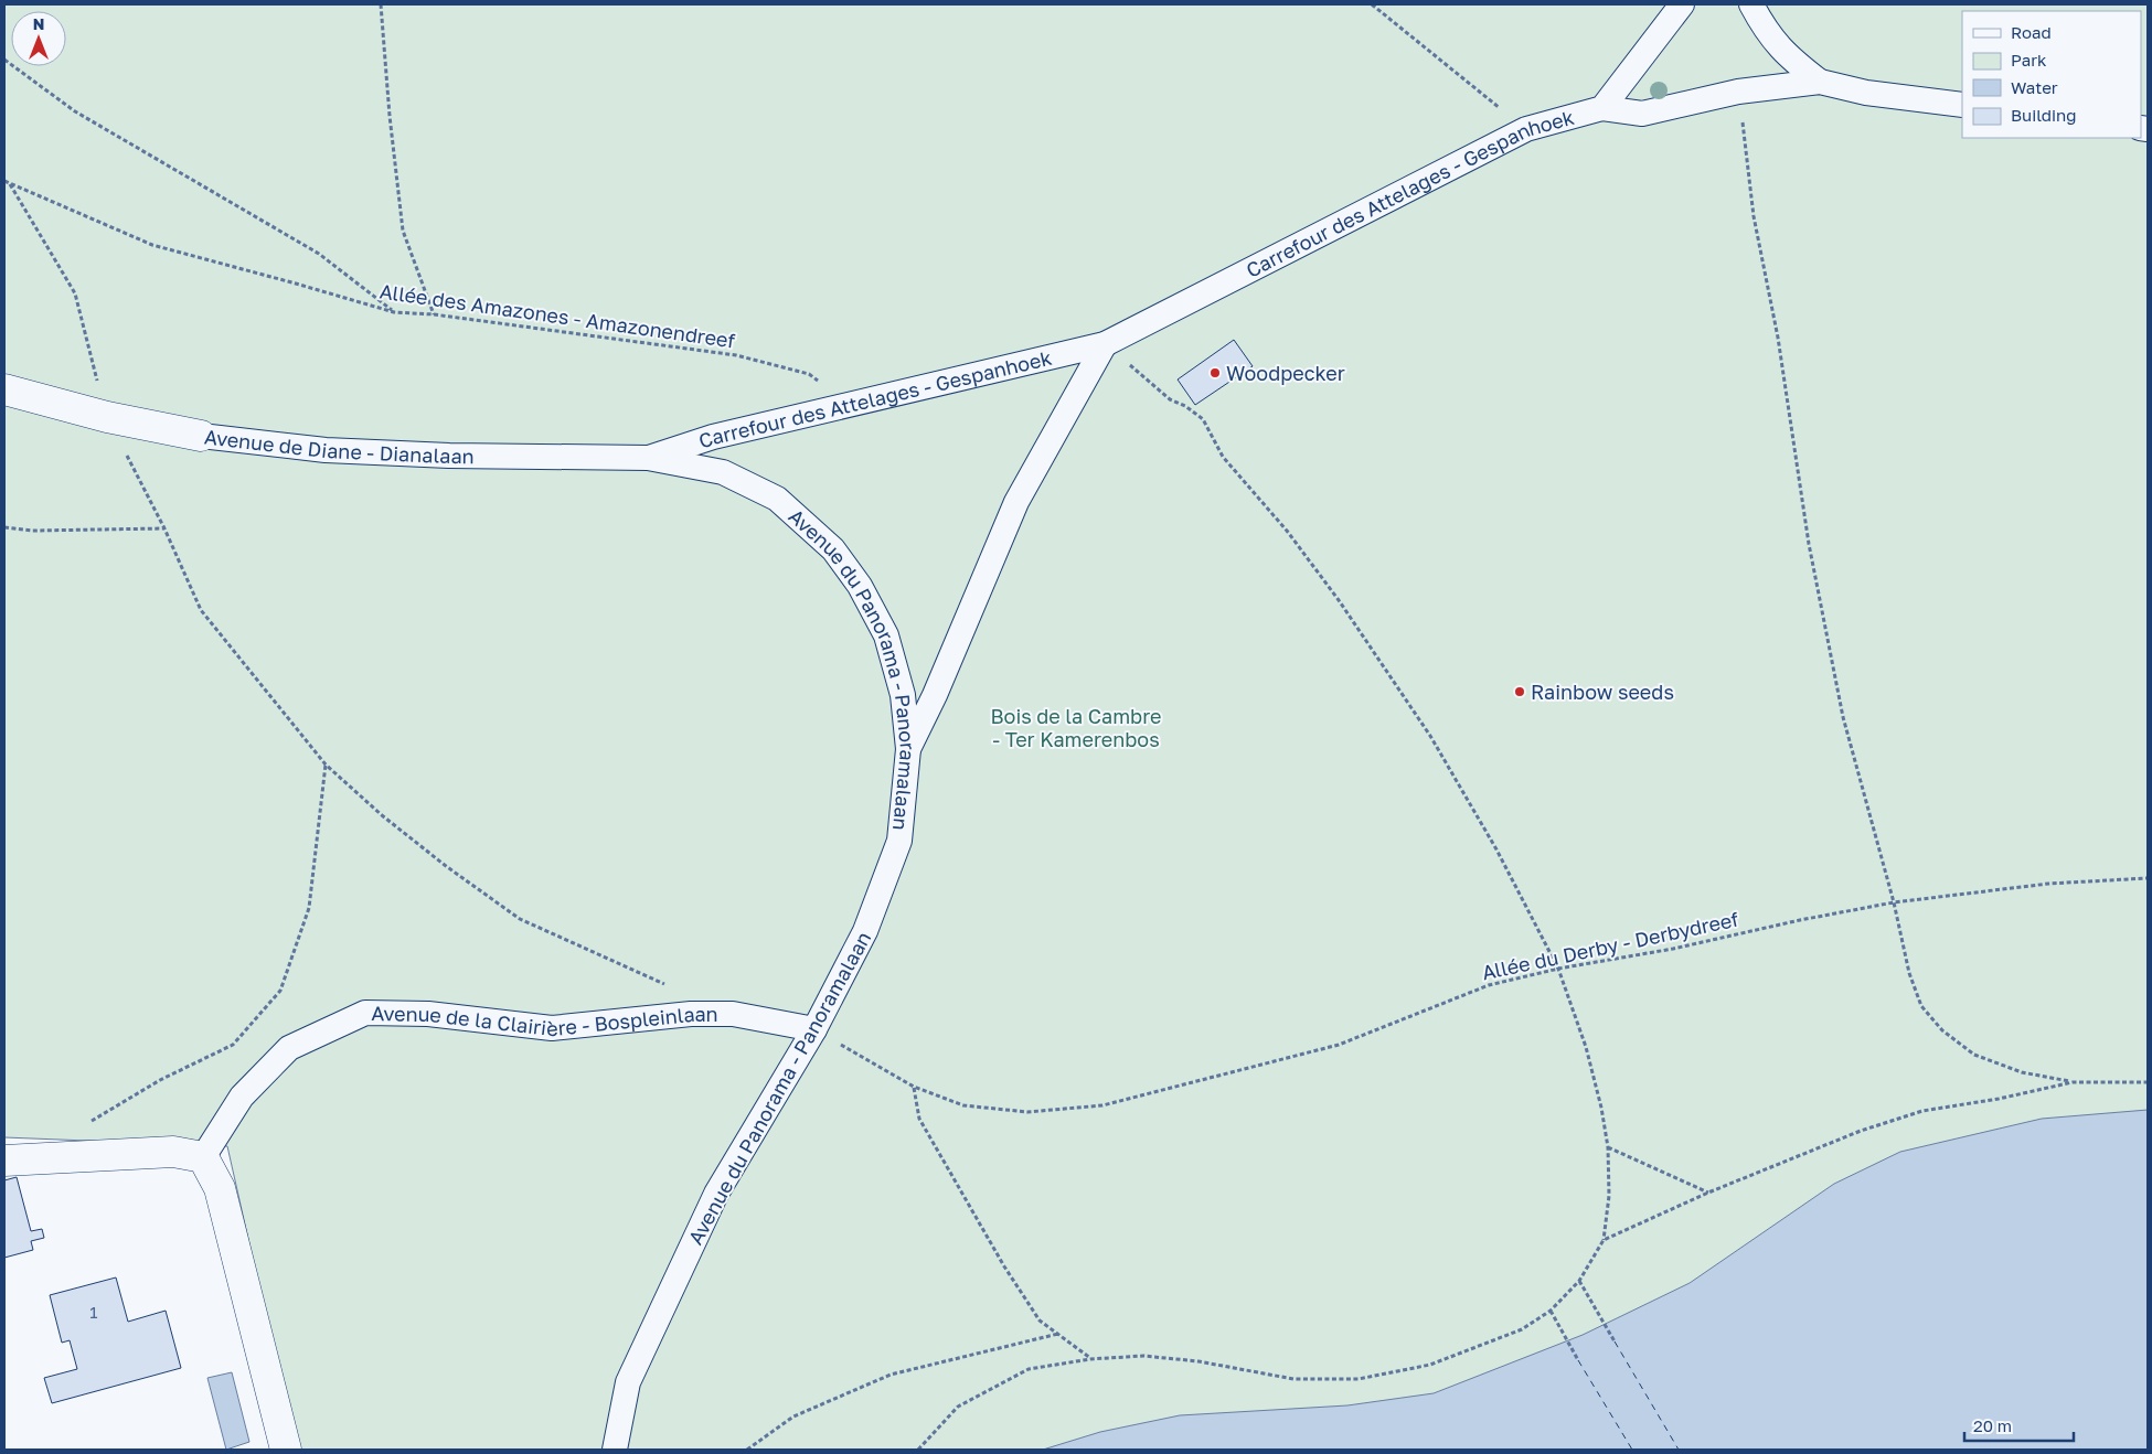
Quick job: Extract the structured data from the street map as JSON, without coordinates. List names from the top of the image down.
{
  "streets": {
    "street": [
      "Carrefour des Attelages - Gespanhoek",
      "Avenue de Diane - Dianalaan",
      "Avenue du Panorama - Panoramalaan",
      "Avenue de la Clairière - Bospleinlaan"
    ],
    "path": ["Allée des Amazones - Amazonendreef", "Allée du Derby - Derbydreef"]
  },
  "crossings": [
    ["Carrefour des Attelages - Gespanhoek", "Allée des Amazones - Amazonendreef"],
    ["Carrefour des Attelages - Gespanhoek", "Avenue de Diane - Dianalaan"],
    ["Carrefour des Attelages - Gespanhoek", "Avenue du Panorama - Panoramalaan"],
    ["Avenue de Diane - Dianalaan", "Avenue du Panorama - Panoramalaan"],
    ["Avenue du Panorama - Panoramalaan", "Allée du Derby - Derbydreef"],
    ["Avenue du Panorama - Panoramalaan", "Avenue de la Clairière - Bospleinlaan"],
    ["Allée du Derby - Derbydreef", "Avenue de la Clairière - Bospleinlaan"]
  ],
  "parks": ["Bois de la Cambre - Ter Kamerenbos"],
  "places": ["Woodpecker", "Rainbow seeds"],
  "house_numbers": ["1"],
  "legend": [
    "Road",
    "Park",
    "Water",
    "Building"
  ],
  "scale_bar": "20 m",
  "north": "top"
}
